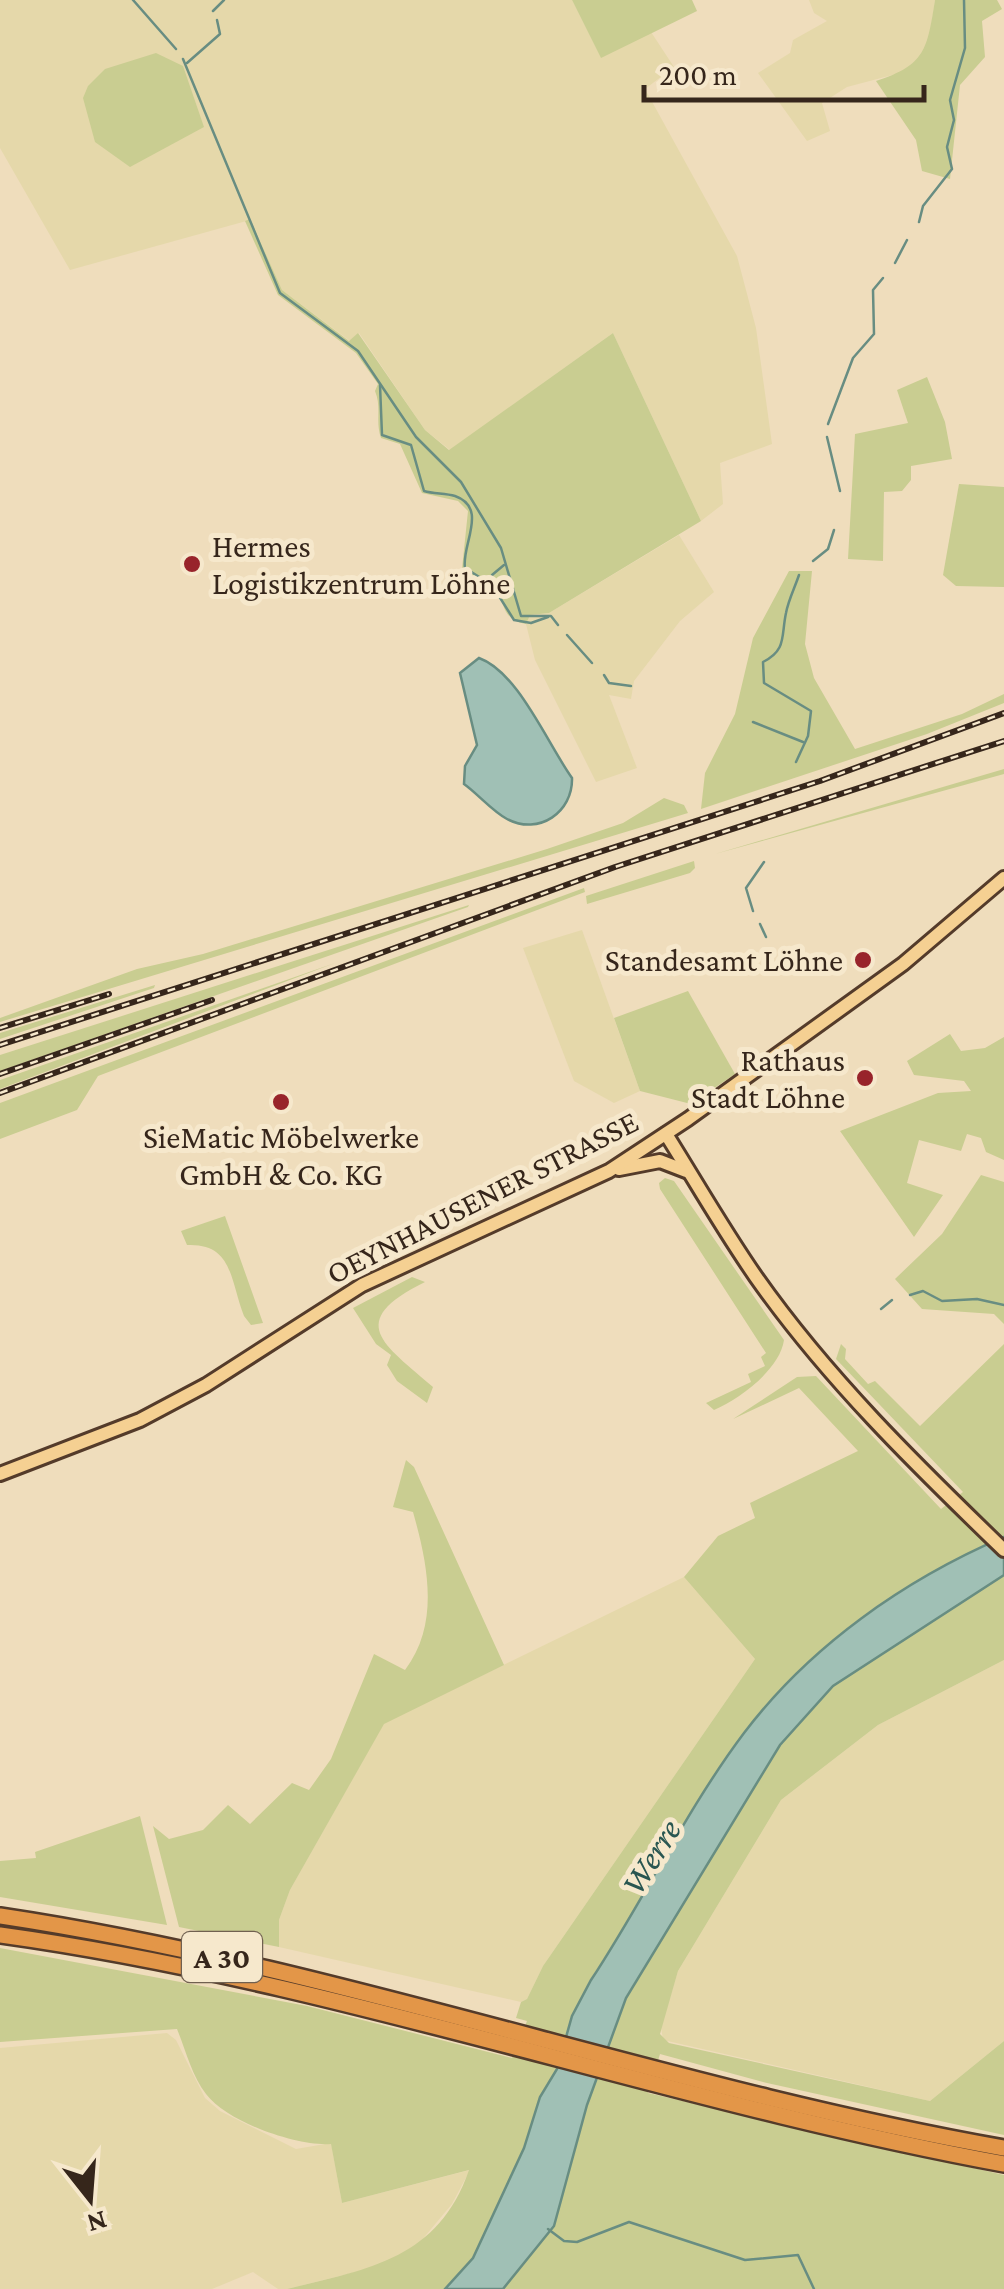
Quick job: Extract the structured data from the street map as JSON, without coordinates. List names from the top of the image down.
{
  "streets": {
    "highway": ["A 30"],
    "main road": ["OEYNHAUSENER STRASSE"]
  },
  "water": ["Werre"],
  "places": [
    "Hermes Logistikzentrum Löhne",
    "Standesamt Löhne",
    "Rathaus Stadt Löhne",
    "SieMatic Möbelwerke GmbH & Co. KG"
  ],
  "scale_bar": "200 m",
  "north": "bottom"
}
